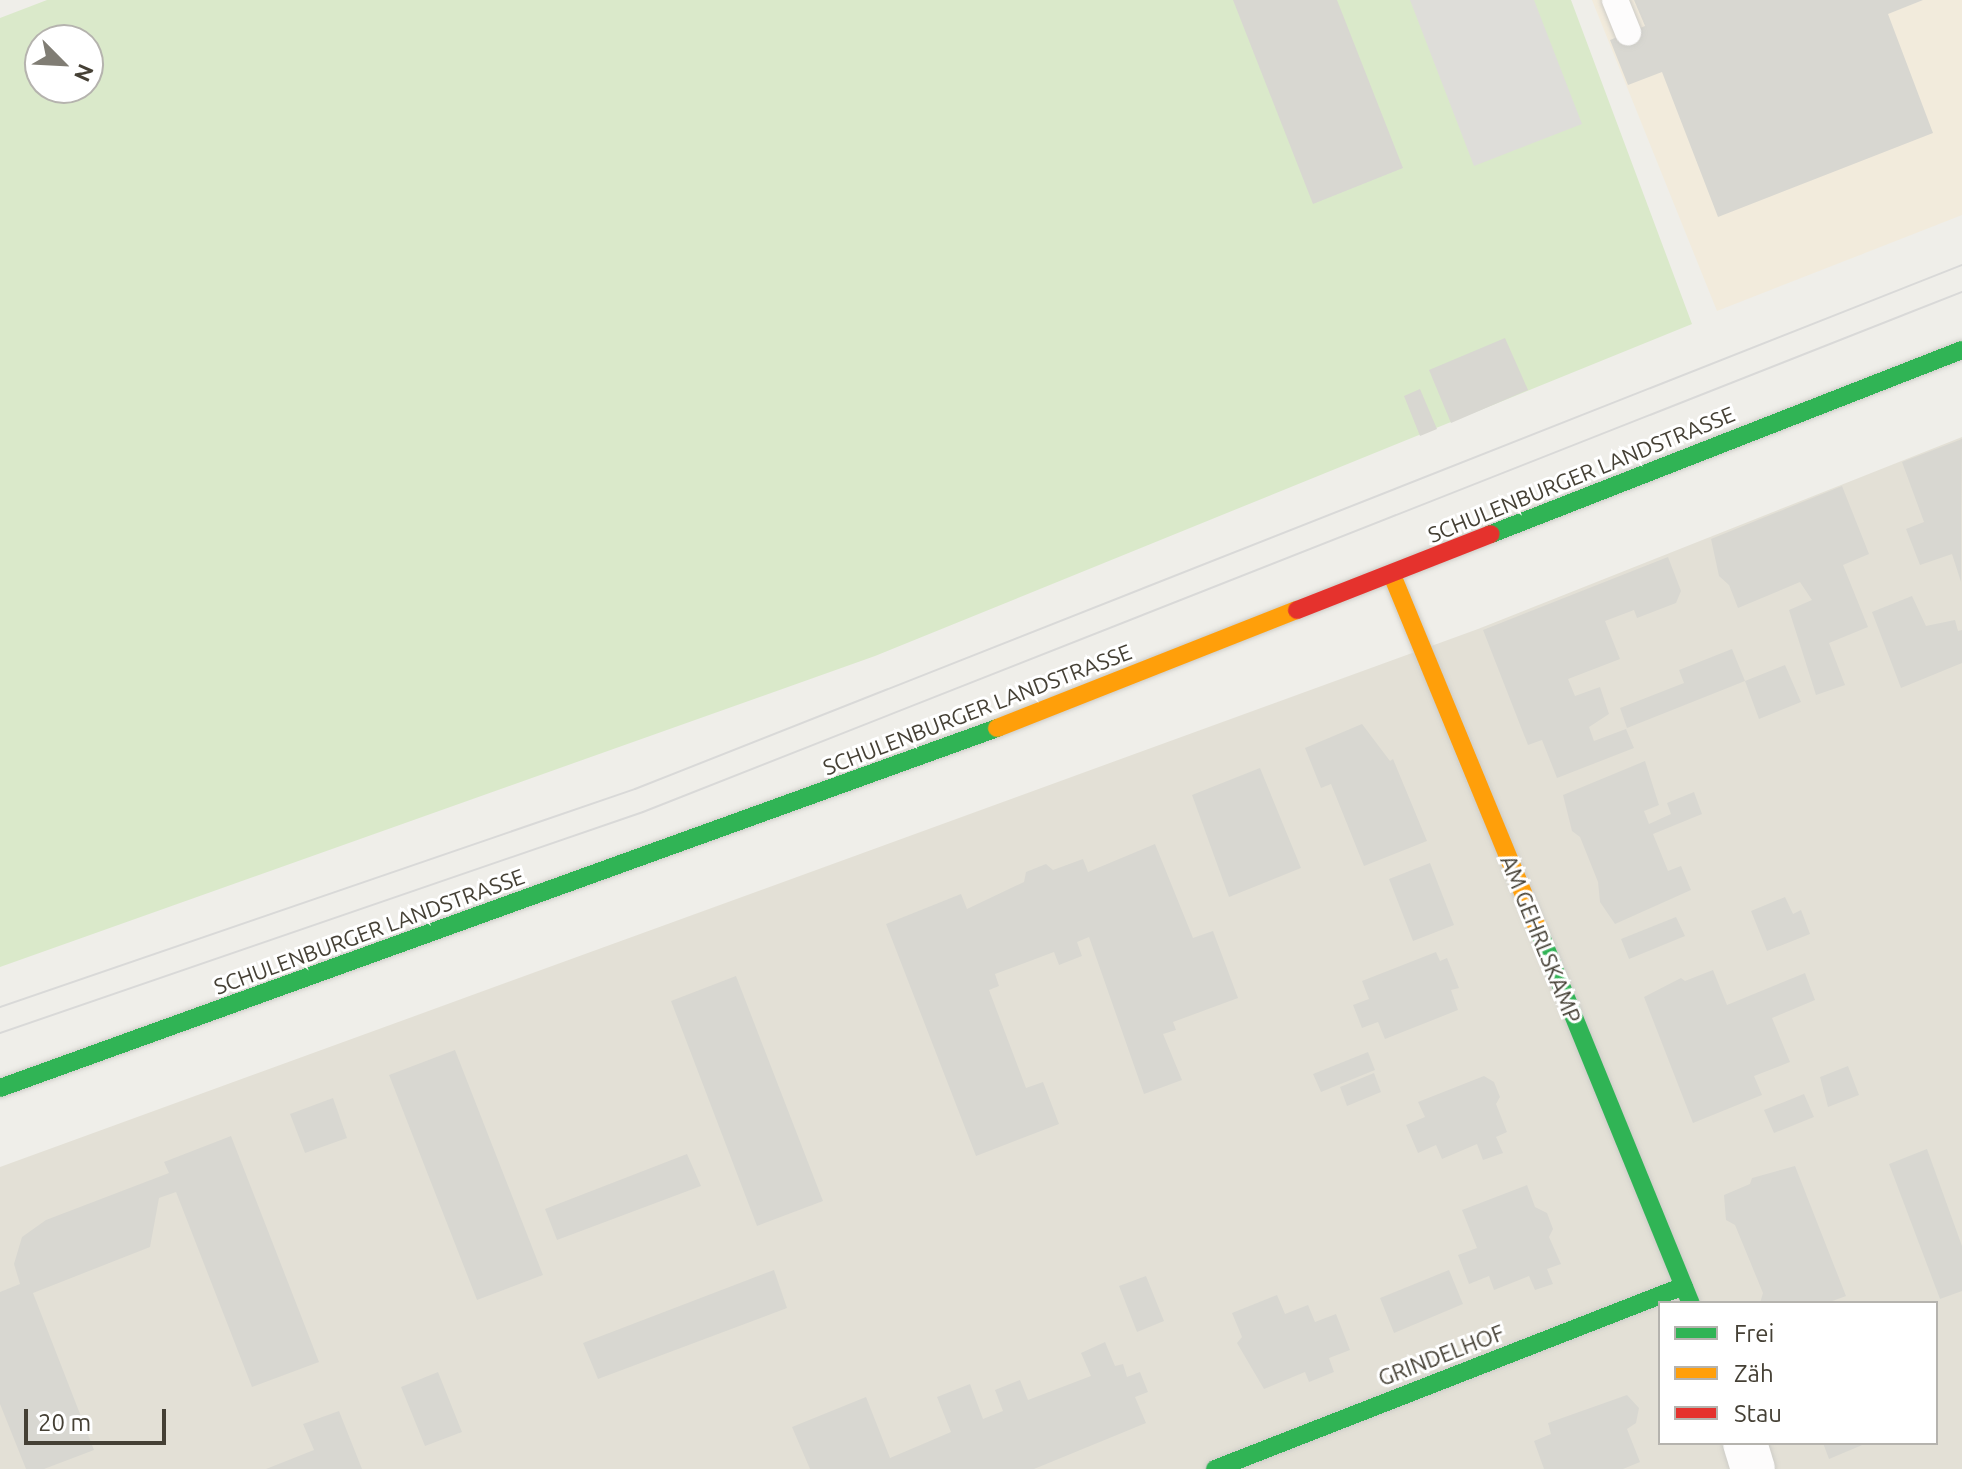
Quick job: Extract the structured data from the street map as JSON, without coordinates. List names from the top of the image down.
{
  "streets": {
    "main road": ["SCHULENBURGER LANDSTRASSE", "AM GEHRLSKAMP", "GRINDELHOF"]
  },
  "crossings": [
    ["SCHULENBURGER LANDSTRASSE", "AM GEHRLSKAMP"]
  ],
  "legend": ["Frei", "Zäh", "Stau"],
  "scale_bar": "20 m",
  "north": "bottom right"
}
